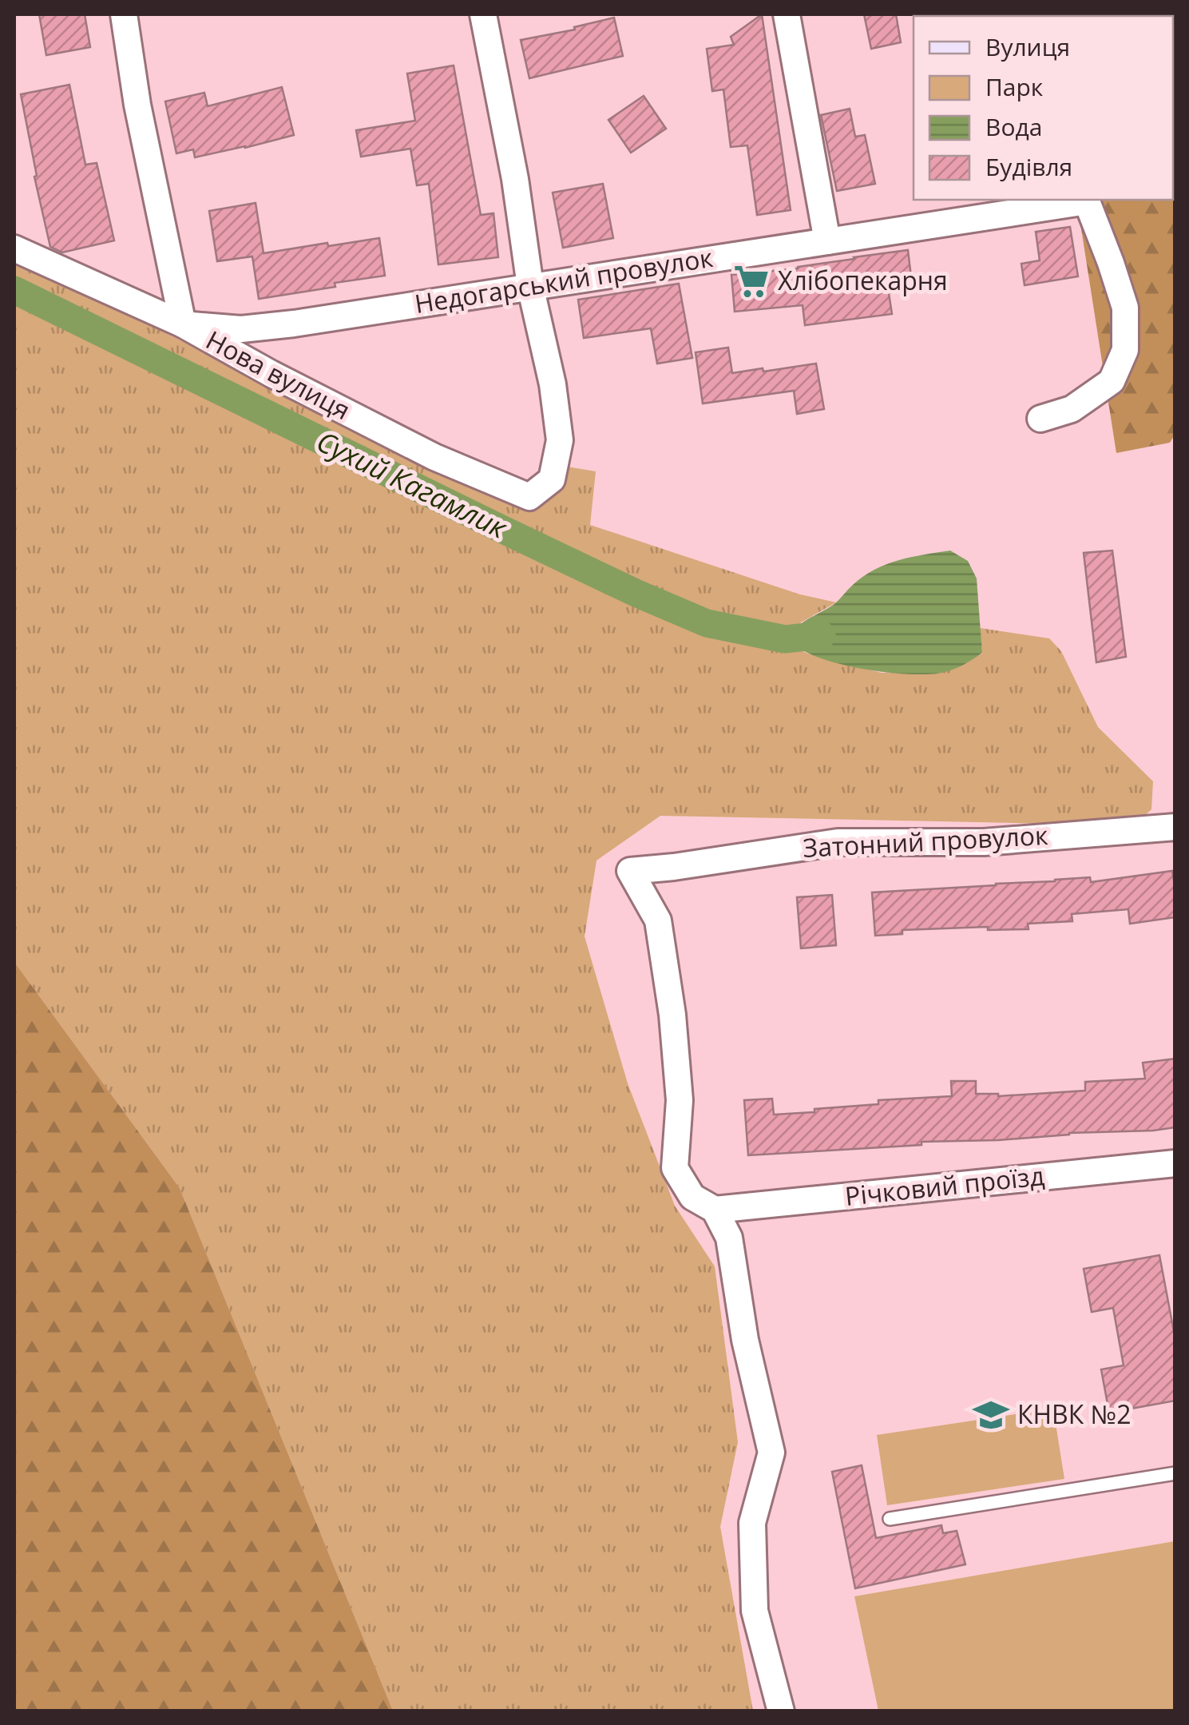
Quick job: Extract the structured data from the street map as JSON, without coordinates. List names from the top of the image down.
{
  "streets": {
    "street": [
      "Недогарський провулок",
      "Нова вулиця",
      "Затонний провулок",
      "Річковий проїзд"
    ]
  },
  "crossings": [
    ["Недогарський провулок", "Нова вулиця"],
    ["Затонний провулок", "Річковий проїзд"]
  ],
  "water": ["Сухий Кагамлик"],
  "places": {
    "supermarket": ["Хлібопекарня"],
    "school or university": ["КНВК №2"]
  },
  "legend": [
    "Вулиця",
    "Парк",
    "Вода",
    "Будівля"
  ]
}
